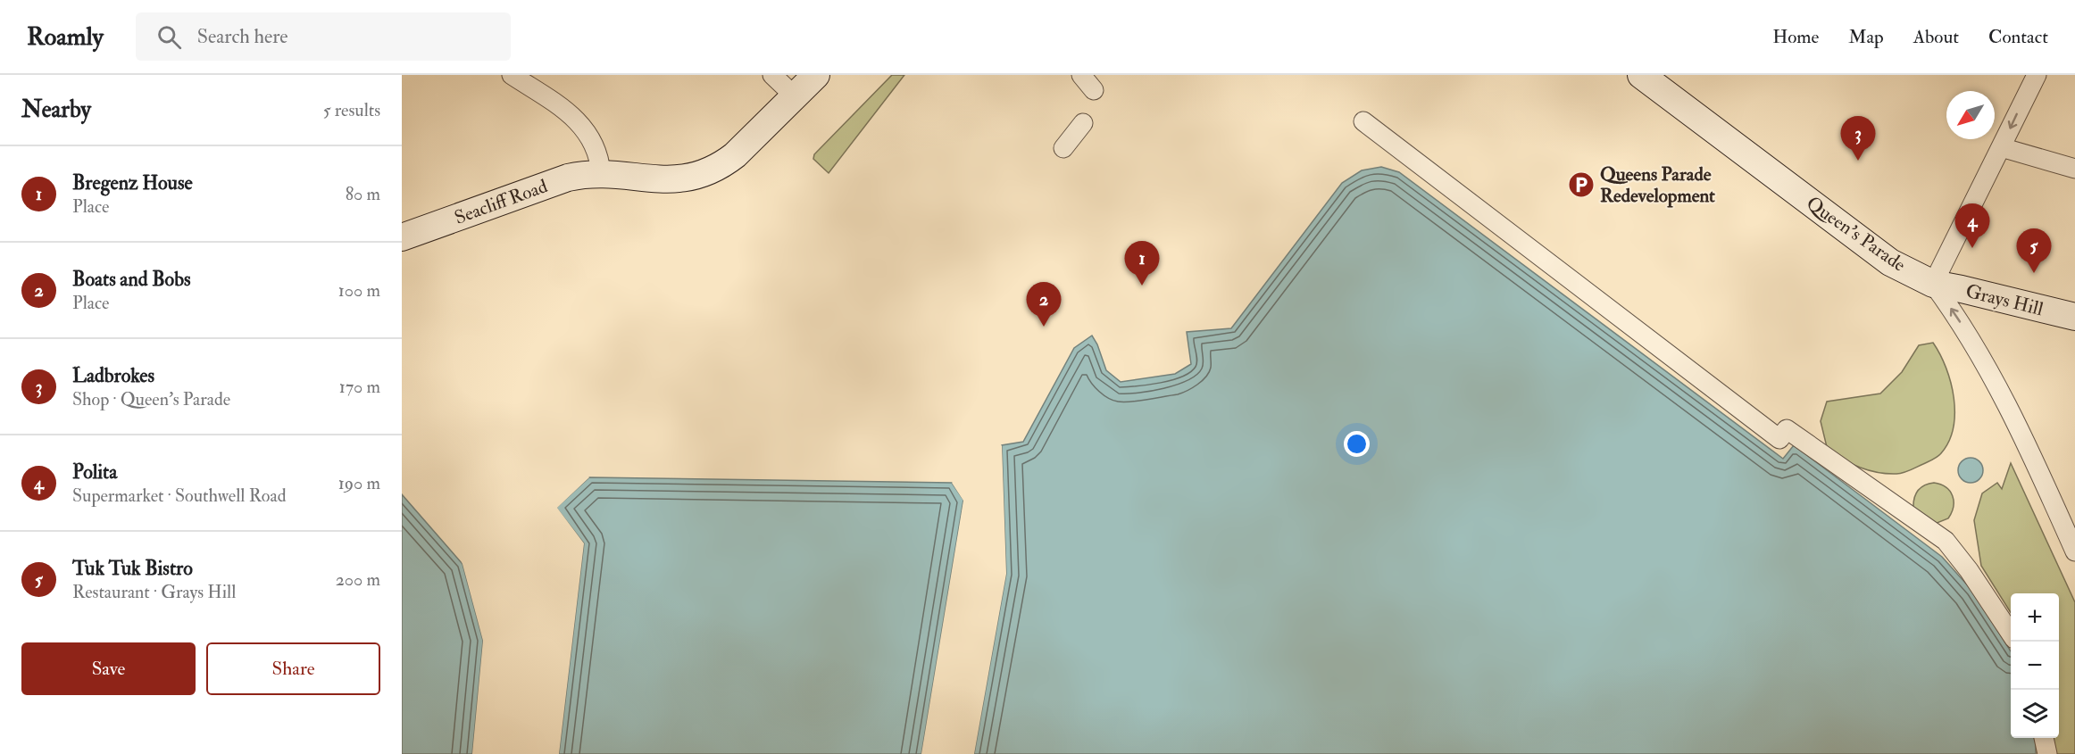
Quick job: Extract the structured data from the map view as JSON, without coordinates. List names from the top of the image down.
{
  "streets": {
    "main road": ["Seacliff Road", "Queen's Parade", "Grays Hill"]
  },
  "crossings": [
    ["Queen's Parade", "Grays Hill"]
  ],
  "one_way": ["Queen's Parade"],
  "places": {
    "parking": ["Queens Parade Redevelopment"]
  },
  "north": "bottom left",
  "page": {
    "header": "Roamly",
    "search": "Search here",
    "nav": [
      "Home",
      "Map",
      "About",
      "Contact"
    ],
    "heading": ["Nearby", "5 results"],
    "pins": [
      "3",
      "4",
      "5",
      "1",
      "2"
    ],
    "list": [
      {
        "mark": "1",
        "name": "Bregenz House",
        "note": "Place",
        "value": "80 m"
      },
      {
        "mark": "2",
        "name": "Boats and Bobs",
        "note": "Place",
        "value": "100 m"
      },
      {
        "mark": "3",
        "name": "Ladbrokes",
        "note": "Shop · Queen's Parade",
        "value": "170 m"
      },
      {
        "mark": "4",
        "name": "Polita",
        "note": "Supermarket · Southwell Road",
        "value": "190 m"
      },
      {
        "mark": "5",
        "name": "Tuk Tuk Bistro",
        "note": "Restaurant · Grays Hill",
        "value": "200 m"
      }
    ],
    "map_buttons": ["+", "−"],
    "buttons": ["Save", "Share"]
  }
}
